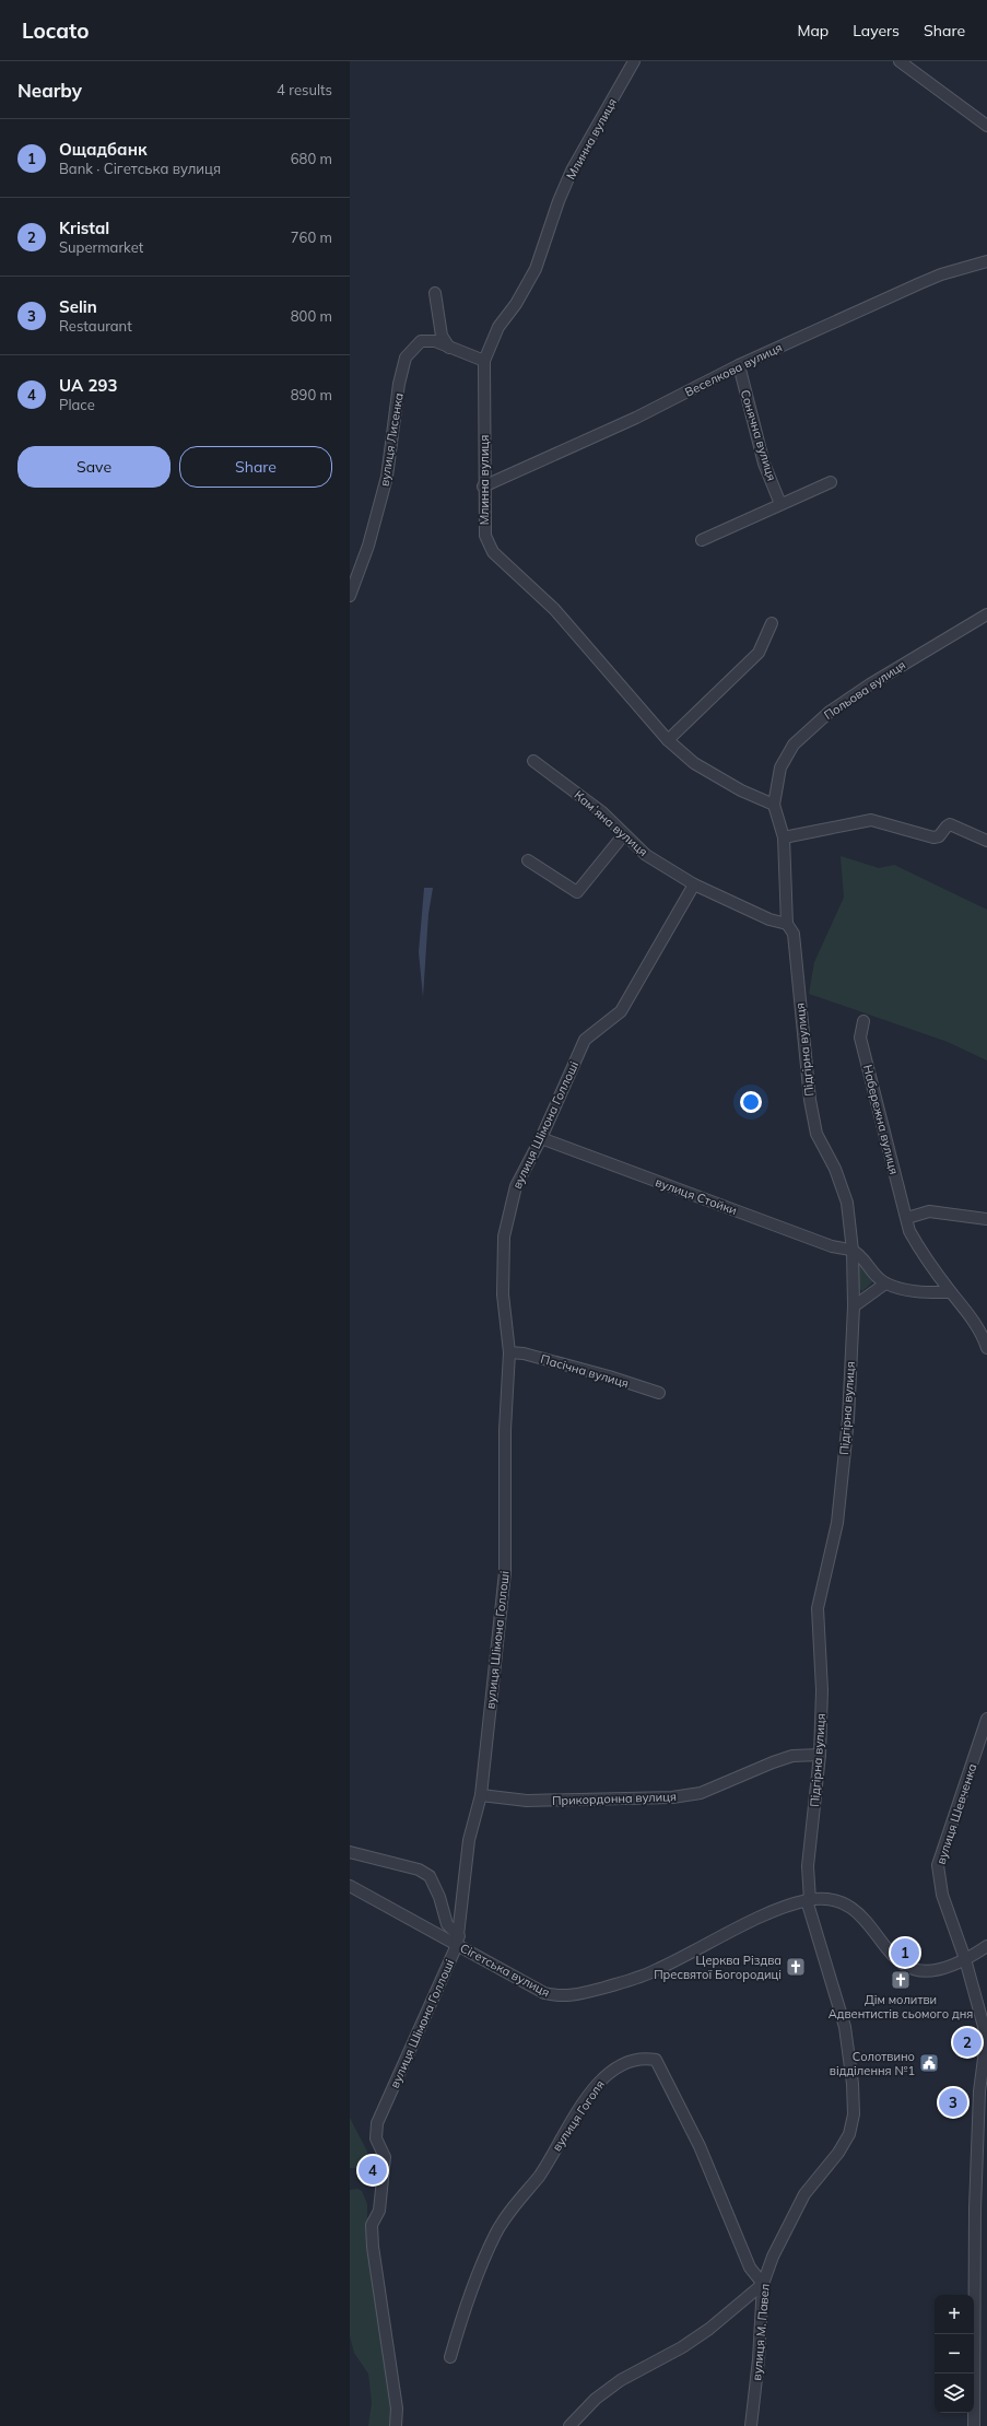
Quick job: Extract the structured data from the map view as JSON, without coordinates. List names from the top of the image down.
{
  "streets": {
    "street": [
      "Млинна вулиця",
      "Веселкова вулиця",
      "Сонячна вулиця",
      "вулиця Лисенка",
      "Польова вулиця",
      "Камʼяна вулиця",
      "Підгірна вулиця",
      "Набережна вулиця",
      "вулиця Шімона Голлоші",
      "вулиця Стойки",
      "Пасічна вулиця",
      "Прикордонна вулиця",
      "вулиця Шевченка",
      "Сігетська вулиця",
      "вулиця Гоголя",
      "вулиця М. Павел"
    ]
  },
  "crossings": [
    ["Млинна вулиця", "Веселкова вулиця"],
    ["Млинна вулиця", "вулиця Лисенка"],
    ["Млинна вулиця", "Польова вулиця"],
    ["Веселкова вулиця", "Сонячна вулиця"],
    ["Польова вулиця", "Камʼяна вулиця"],
    ["Польова вулиця", "Підгірна вулиця"],
    ["Камʼяна вулиця", "Підгірна вулиця"],
    ["Камʼяна вулиця", "вулиця Шімона Голлоші"],
    ["Підгірна вулиця", "вулиця Стойки"],
    ["Підгірна вулиця", "Прикордонна вулиця"],
    ["Підгірна вулиця", "Сігетська вулиця"],
    ["Підгірна вулиця", "вулиця М. Павел"],
    ["вулиця Шімона Голлоші", "вулиця Стойки"],
    ["вулиця Шімона Голлоші", "Пасічна вулиця"],
    ["вулиця Шімона Голлоші", "Прикордонна вулиця"],
    ["вулиця Шімона Голлоші", "Сігетська вулиця"],
    ["вулиця Шевченка", "Сігетська вулиця"],
    ["Сігетська вулиця", "вулиця М. Павел"],
    ["вулиця Гоголя", "вулиця М. Павел"]
  ],
  "places": {
    "church": ["Церква Різдва Пресвятої Богородиці", "Дім молитви Адвентистів сьомого дня"],
    "public building": ["Солотвино відділення №1"]
  },
  "page": {
    "header": "Locato",
    "nav": ["Map", "Layers", "Share"],
    "heading": ["Nearby", "4 results"],
    "list": [
      {
        "mark": "1",
        "name": "Ощадбанк",
        "note": "Bank · Сігетська вулиця",
        "value": "680 m"
      },
      {
        "mark": "2",
        "name": "Kristal",
        "note": "Supermarket",
        "value": "760 m"
      },
      {
        "mark": "3",
        "name": "Selin",
        "note": "Restaurant",
        "value": "800 m"
      },
      {
        "mark": "4",
        "name": "UA 293",
        "note": "Place",
        "value": "890 m"
      }
    ],
    "buttons": ["Save", "Share"],
    "pins": [
      "1",
      "2",
      "3",
      "4"
    ],
    "map_buttons": ["+", "−"]
  }
}
